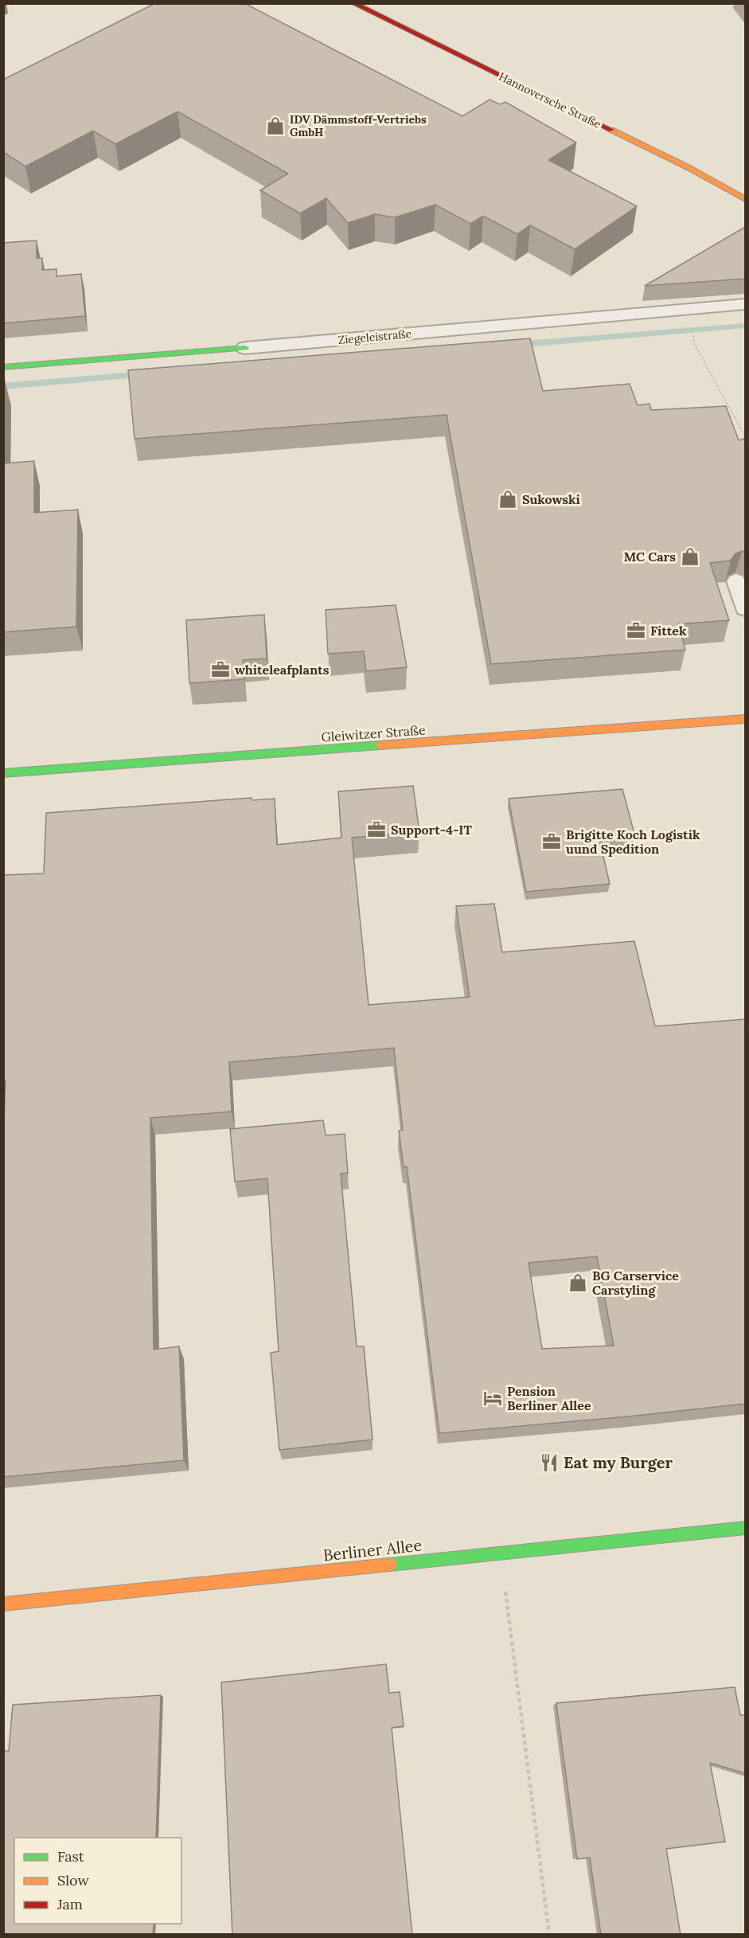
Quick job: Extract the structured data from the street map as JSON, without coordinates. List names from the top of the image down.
{
  "streets": {
    "street": [
      "Hannoversche Straße",
      "Ziegeleistraße",
      "Gleiwitzer Straße",
      "Berliner Allee"
    ]
  },
  "places": {
    "shop": [
      "IDV Dämmstoff-Vertriebs GmbH",
      "Sukowski",
      "MC Cars",
      "BG Carservice Carstyling"
    ],
    "office": [
      "Fittek",
      "whiteleafplants",
      "Support-4-IT",
      "Brigitte Koch Logistik uund Spedition"
    ],
    "hotel": ["Pension Berliner Allee"],
    "restaurant": ["Eat my Burger"]
  },
  "legend": ["Fast", "Slow", "Jam"]
}
